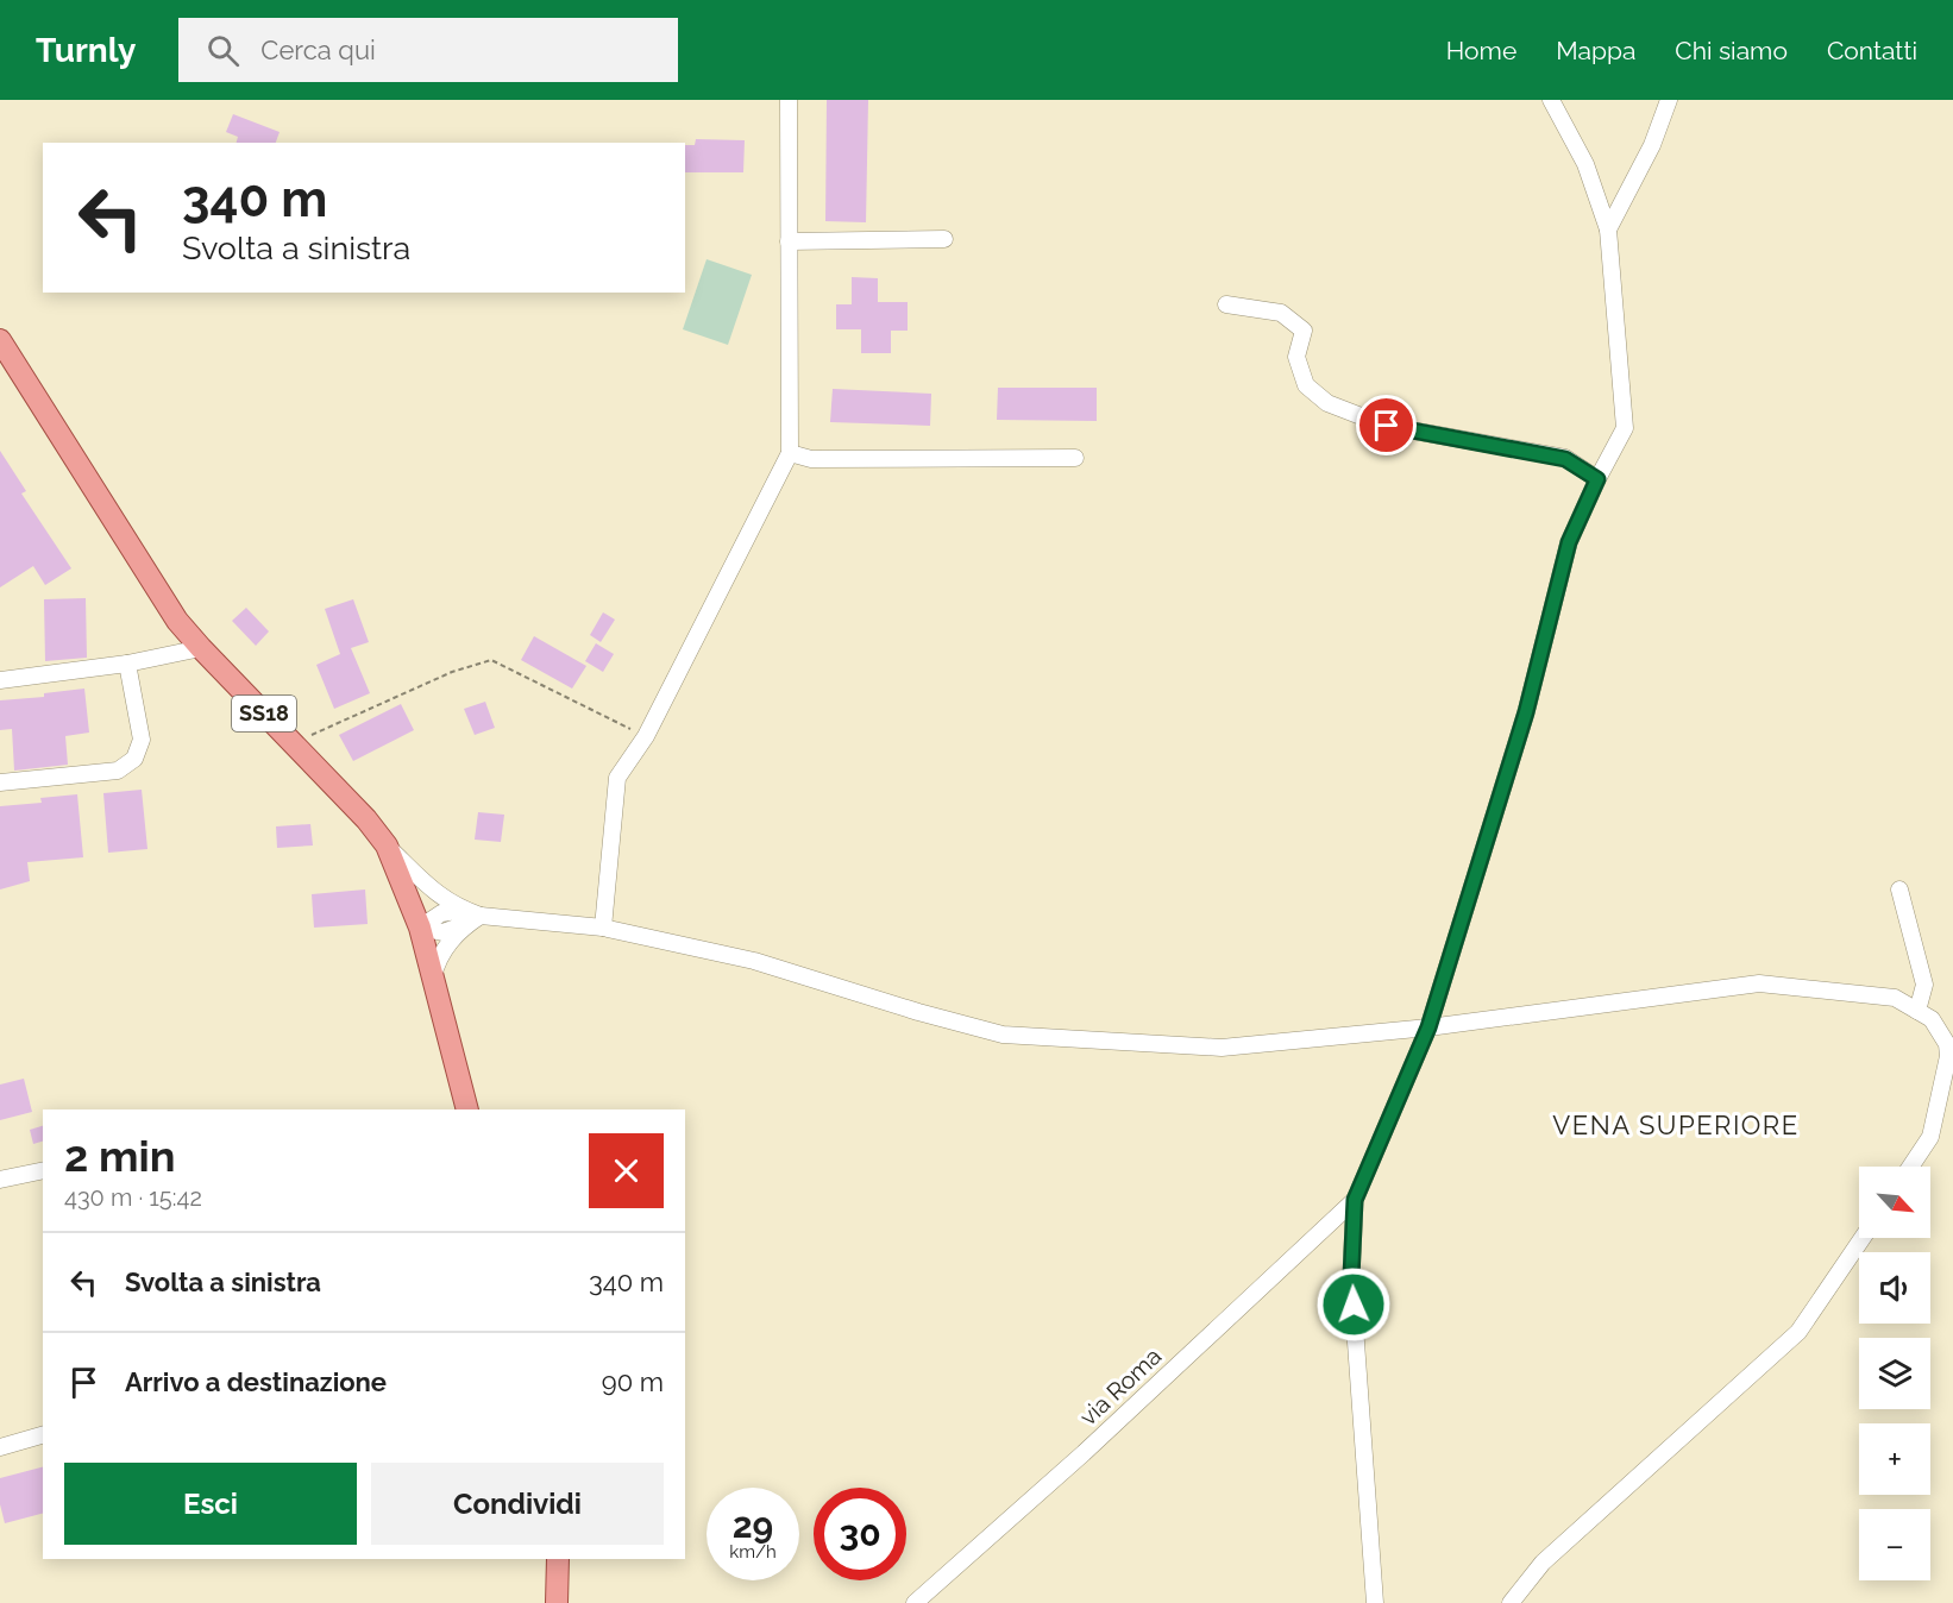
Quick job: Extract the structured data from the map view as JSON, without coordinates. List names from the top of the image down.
{
  "streets": {
    "main road": ["SS18"],
    "street": ["via Roma"]
  },
  "districts": ["VENA SUPERIORE"],
  "north": "bottom right",
  "page": {
    "header": "Turnly",
    "search": "Cerca qui",
    "nav": [
      "Home",
      "Mappa",
      "Chi siamo",
      "Contatti"
    ],
    "turn": ["340 m", "Svolta a sinistra"],
    "heading": ["2 min", "430 m · 15:42"],
    "map_buttons": ["+", "−"],
    "list": [
      {
        "name": "Svolta a sinistra",
        "value": "340 m"
      },
      {
        "name": "Arrivo a destinazione",
        "value": "90 m"
      }
    ],
    "buttons": ["Esci", "Condividi"],
    "speed": "29 km/h",
    "limit": "30"
  }
}
